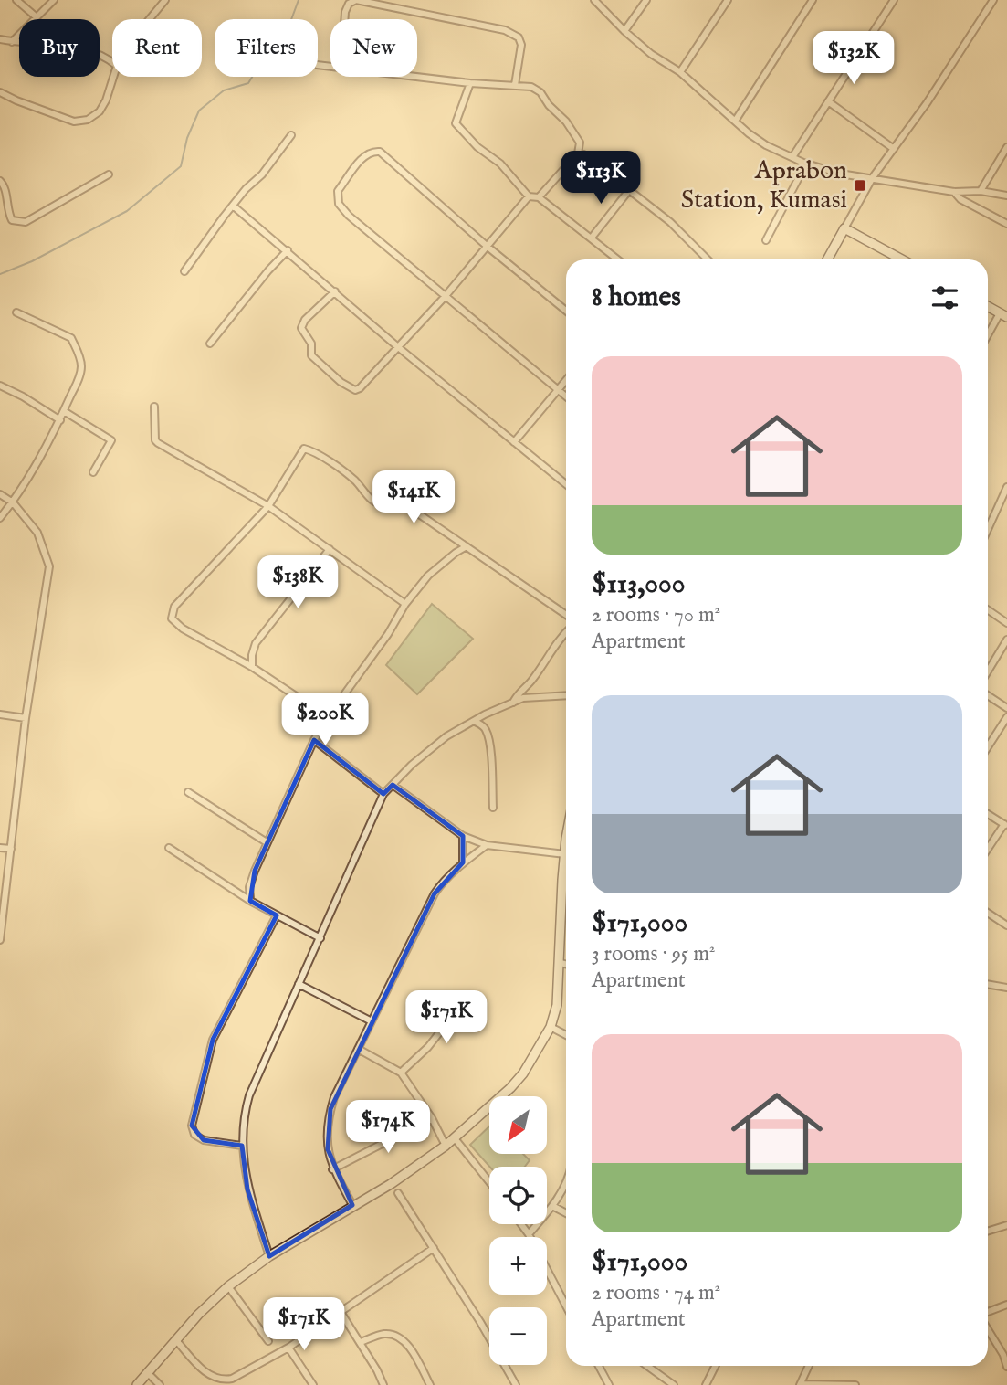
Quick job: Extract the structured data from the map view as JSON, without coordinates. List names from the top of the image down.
{
  "places": {
    "transit": ["Aprabon Station, Kumasi"]
  },
  "north": "bottom left",
  "page": {
    "chip": [
      "Buy",
      "Rent",
      "Filters",
      "New"
    ],
    "price": [
      "$132K",
      "$113K",
      "$141K",
      "$138K",
      "$200K",
      "$171K",
      "$174K",
      "$171K"
    ],
    "heading": "8 homes",
    "list": [
      {
        "name": "$113,000",
        "note": "2 rooms · 70 m² · Apartment"
      },
      {
        "name": "$171,000",
        "note": "3 rooms · 95 m² · Apartment"
      },
      {
        "name": "$171,000",
        "note": "2 rooms · 74 m² · Apartment"
      }
    ],
    "map_buttons": ["+", "−"]
  }
}
